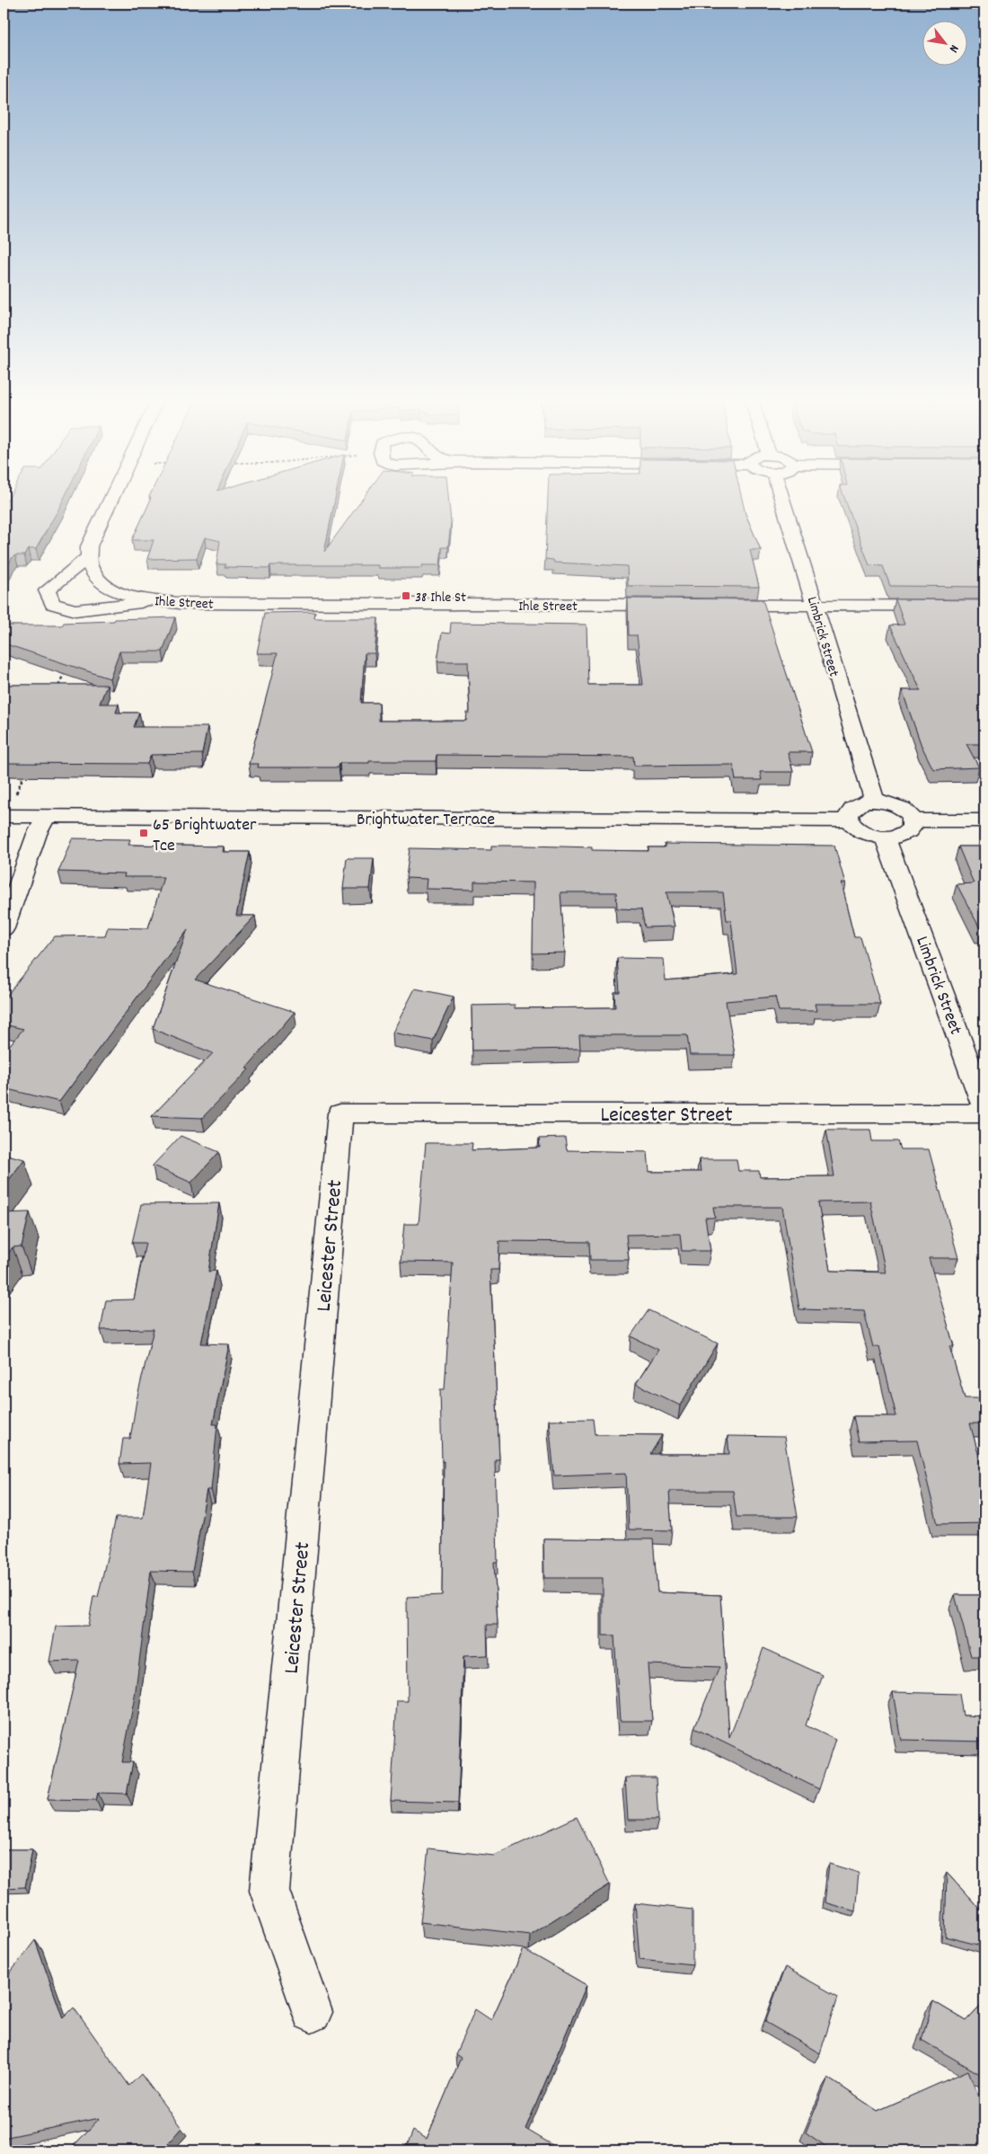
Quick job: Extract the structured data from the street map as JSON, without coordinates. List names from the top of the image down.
{
  "streets": {
    "street": [
      "Ihle Street",
      "Limbrick Street",
      "Brightwater Terrace",
      "Leicester Street"
    ]
  },
  "places": {
    "transit": ["38 Ihle St", "65 Brightwater Tce"]
  },
  "north": "bottom right"
}
